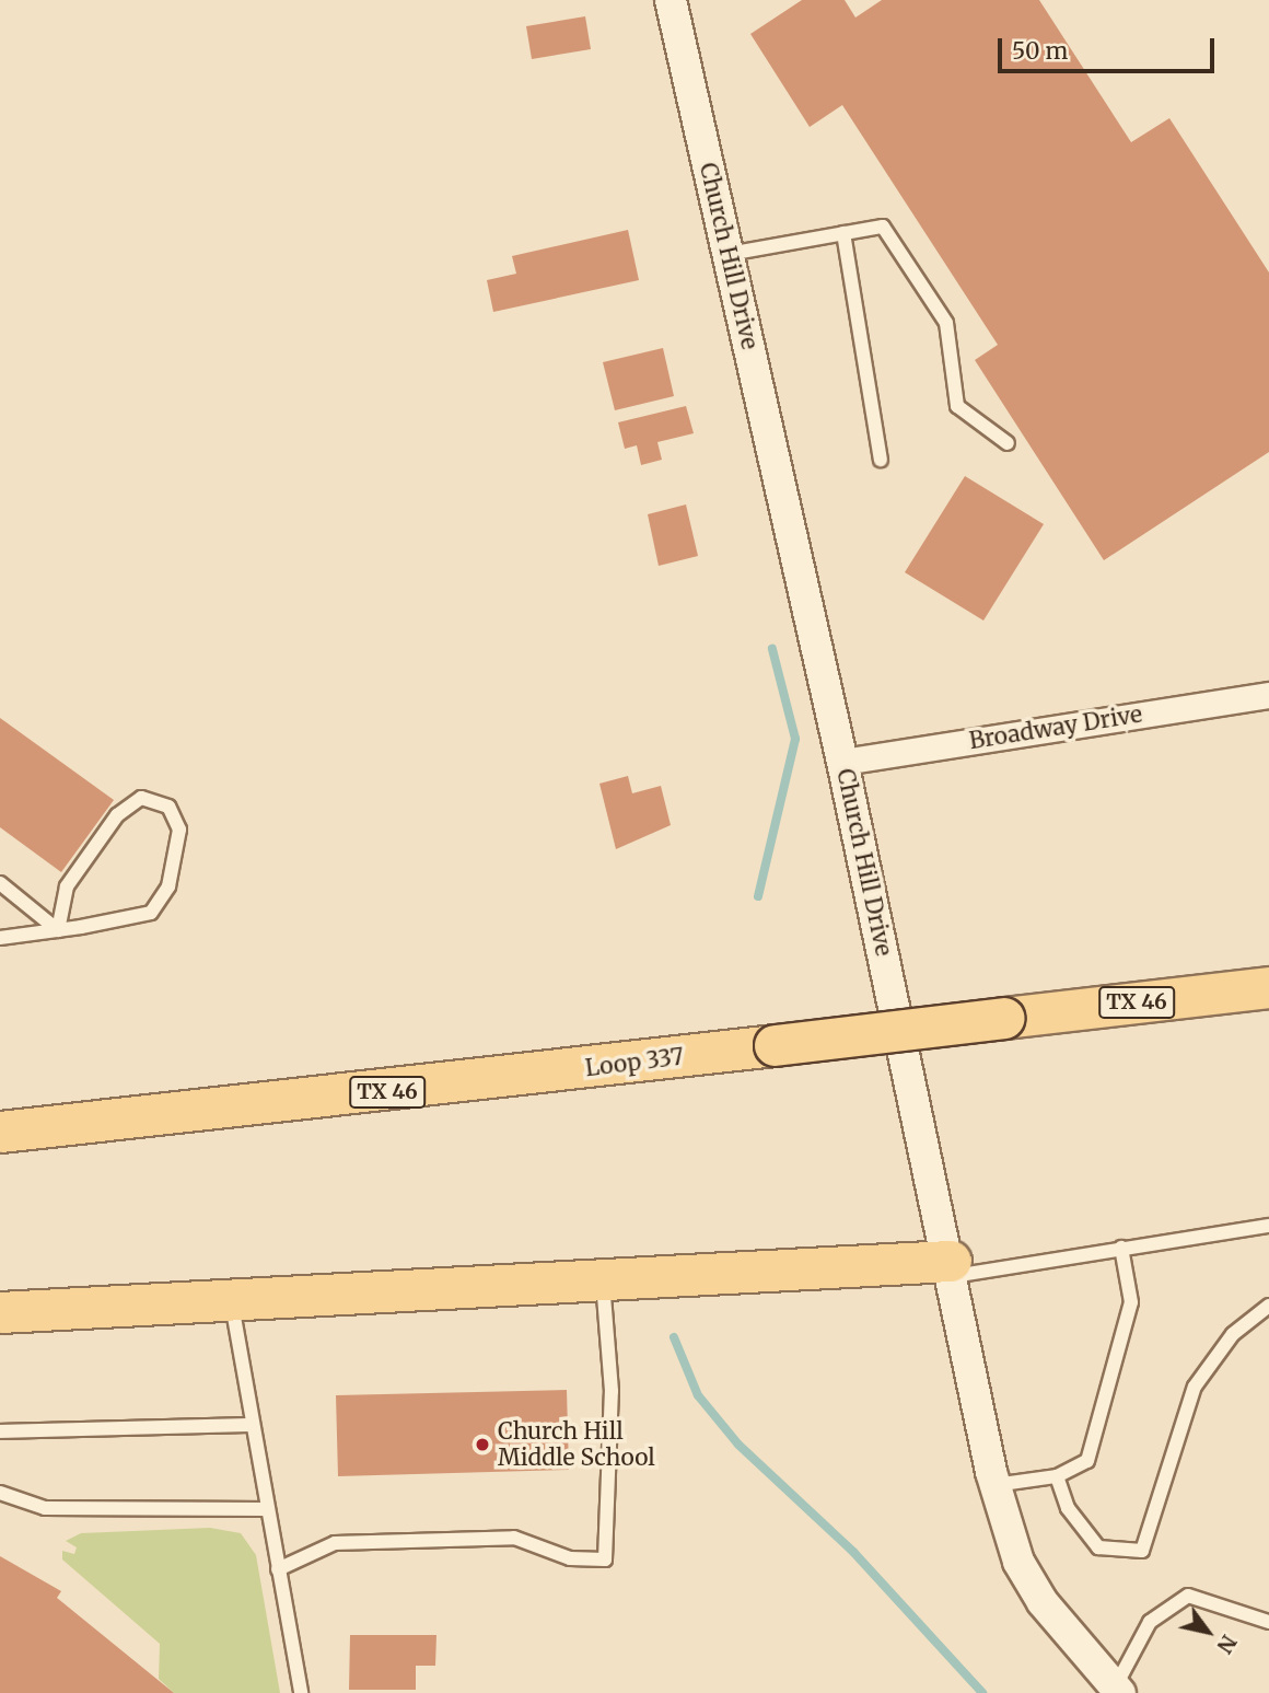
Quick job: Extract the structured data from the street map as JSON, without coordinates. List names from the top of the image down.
{
  "streets": {
    "main road": ["TX 46", "Loop 337"],
    "street": ["Church Hill Drive", "Broadway Drive"]
  },
  "crossings": [
    ["Church Hill Drive", "Broadway Drive"]
  ],
  "places": ["Church Hill Middle School"],
  "scale_bar": "50 m",
  "north": "bottom right"
}
